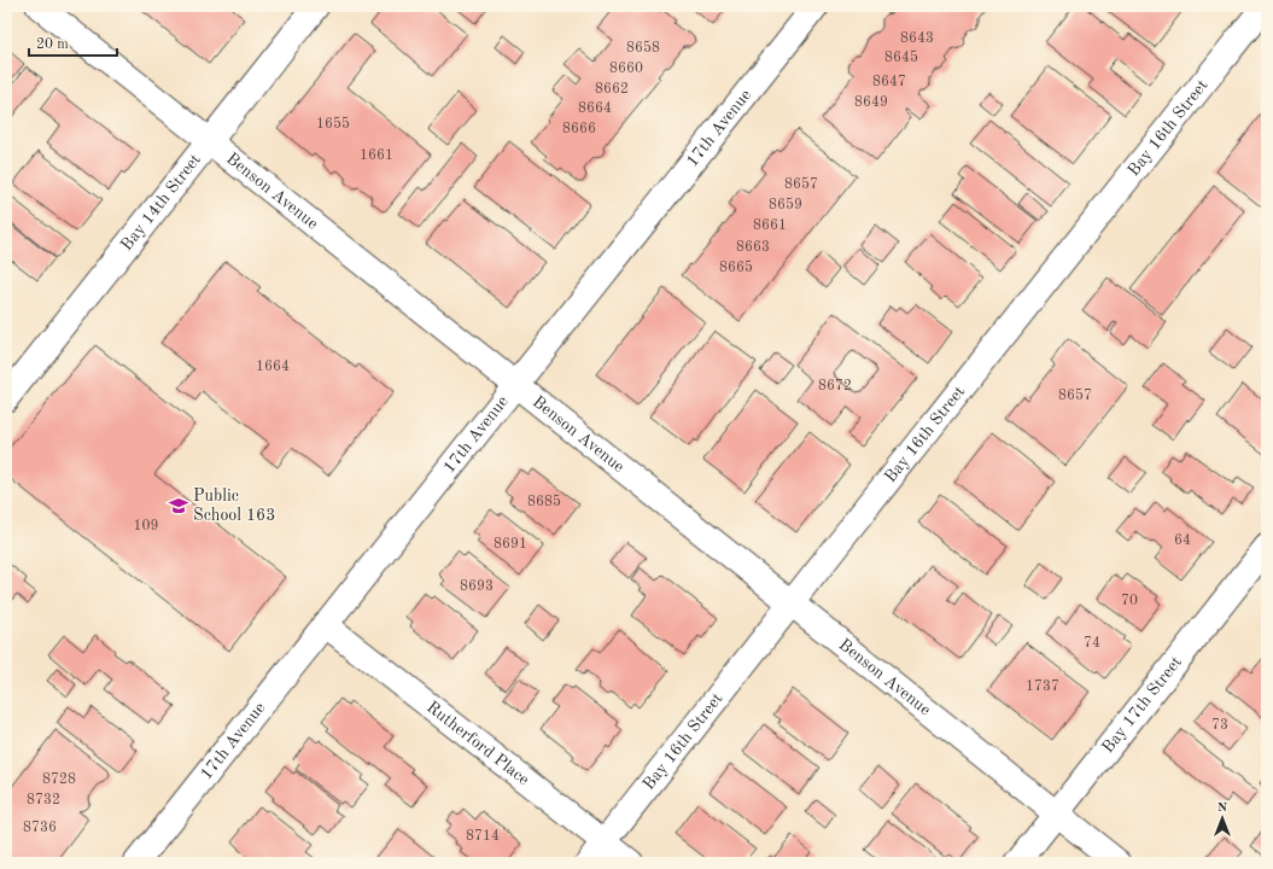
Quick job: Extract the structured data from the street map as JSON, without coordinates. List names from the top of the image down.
{
  "streets": {
    "street": [
      "17th Avenue",
      "Bay 16th Street",
      "Benson Avenue",
      "Bay 14th Street",
      "Bay 17th Street",
      "Rutherford Place"
    ]
  },
  "crossings": [
    ["17th Avenue", "Benson Avenue"],
    ["17th Avenue", "Rutherford Place"],
    ["Bay 16th Street", "Benson Avenue"],
    ["Bay 16th Street", "Rutherford Place"],
    ["Benson Avenue", "Bay 14th Street"],
    ["Benson Avenue", "Bay 17th Street"]
  ],
  "places": {
    "school or university": ["Public School 163"]
  },
  "house_numbers": [
    "8643",
    "8658",
    "8645",
    "8660",
    "8647",
    "8662",
    "8649",
    "8664",
    "1655",
    "8666",
    "1661",
    "8657",
    "8659",
    "8661",
    "8663",
    "8665",
    "1664",
    "8672",
    "8657",
    "8685",
    "109",
    "64",
    "8691",
    "8693",
    "70",
    "74",
    "1737",
    "73",
    "8728",
    "8732",
    "8736",
    "8714"
  ],
  "scale_bar": "20 m",
  "north": "top"
}
